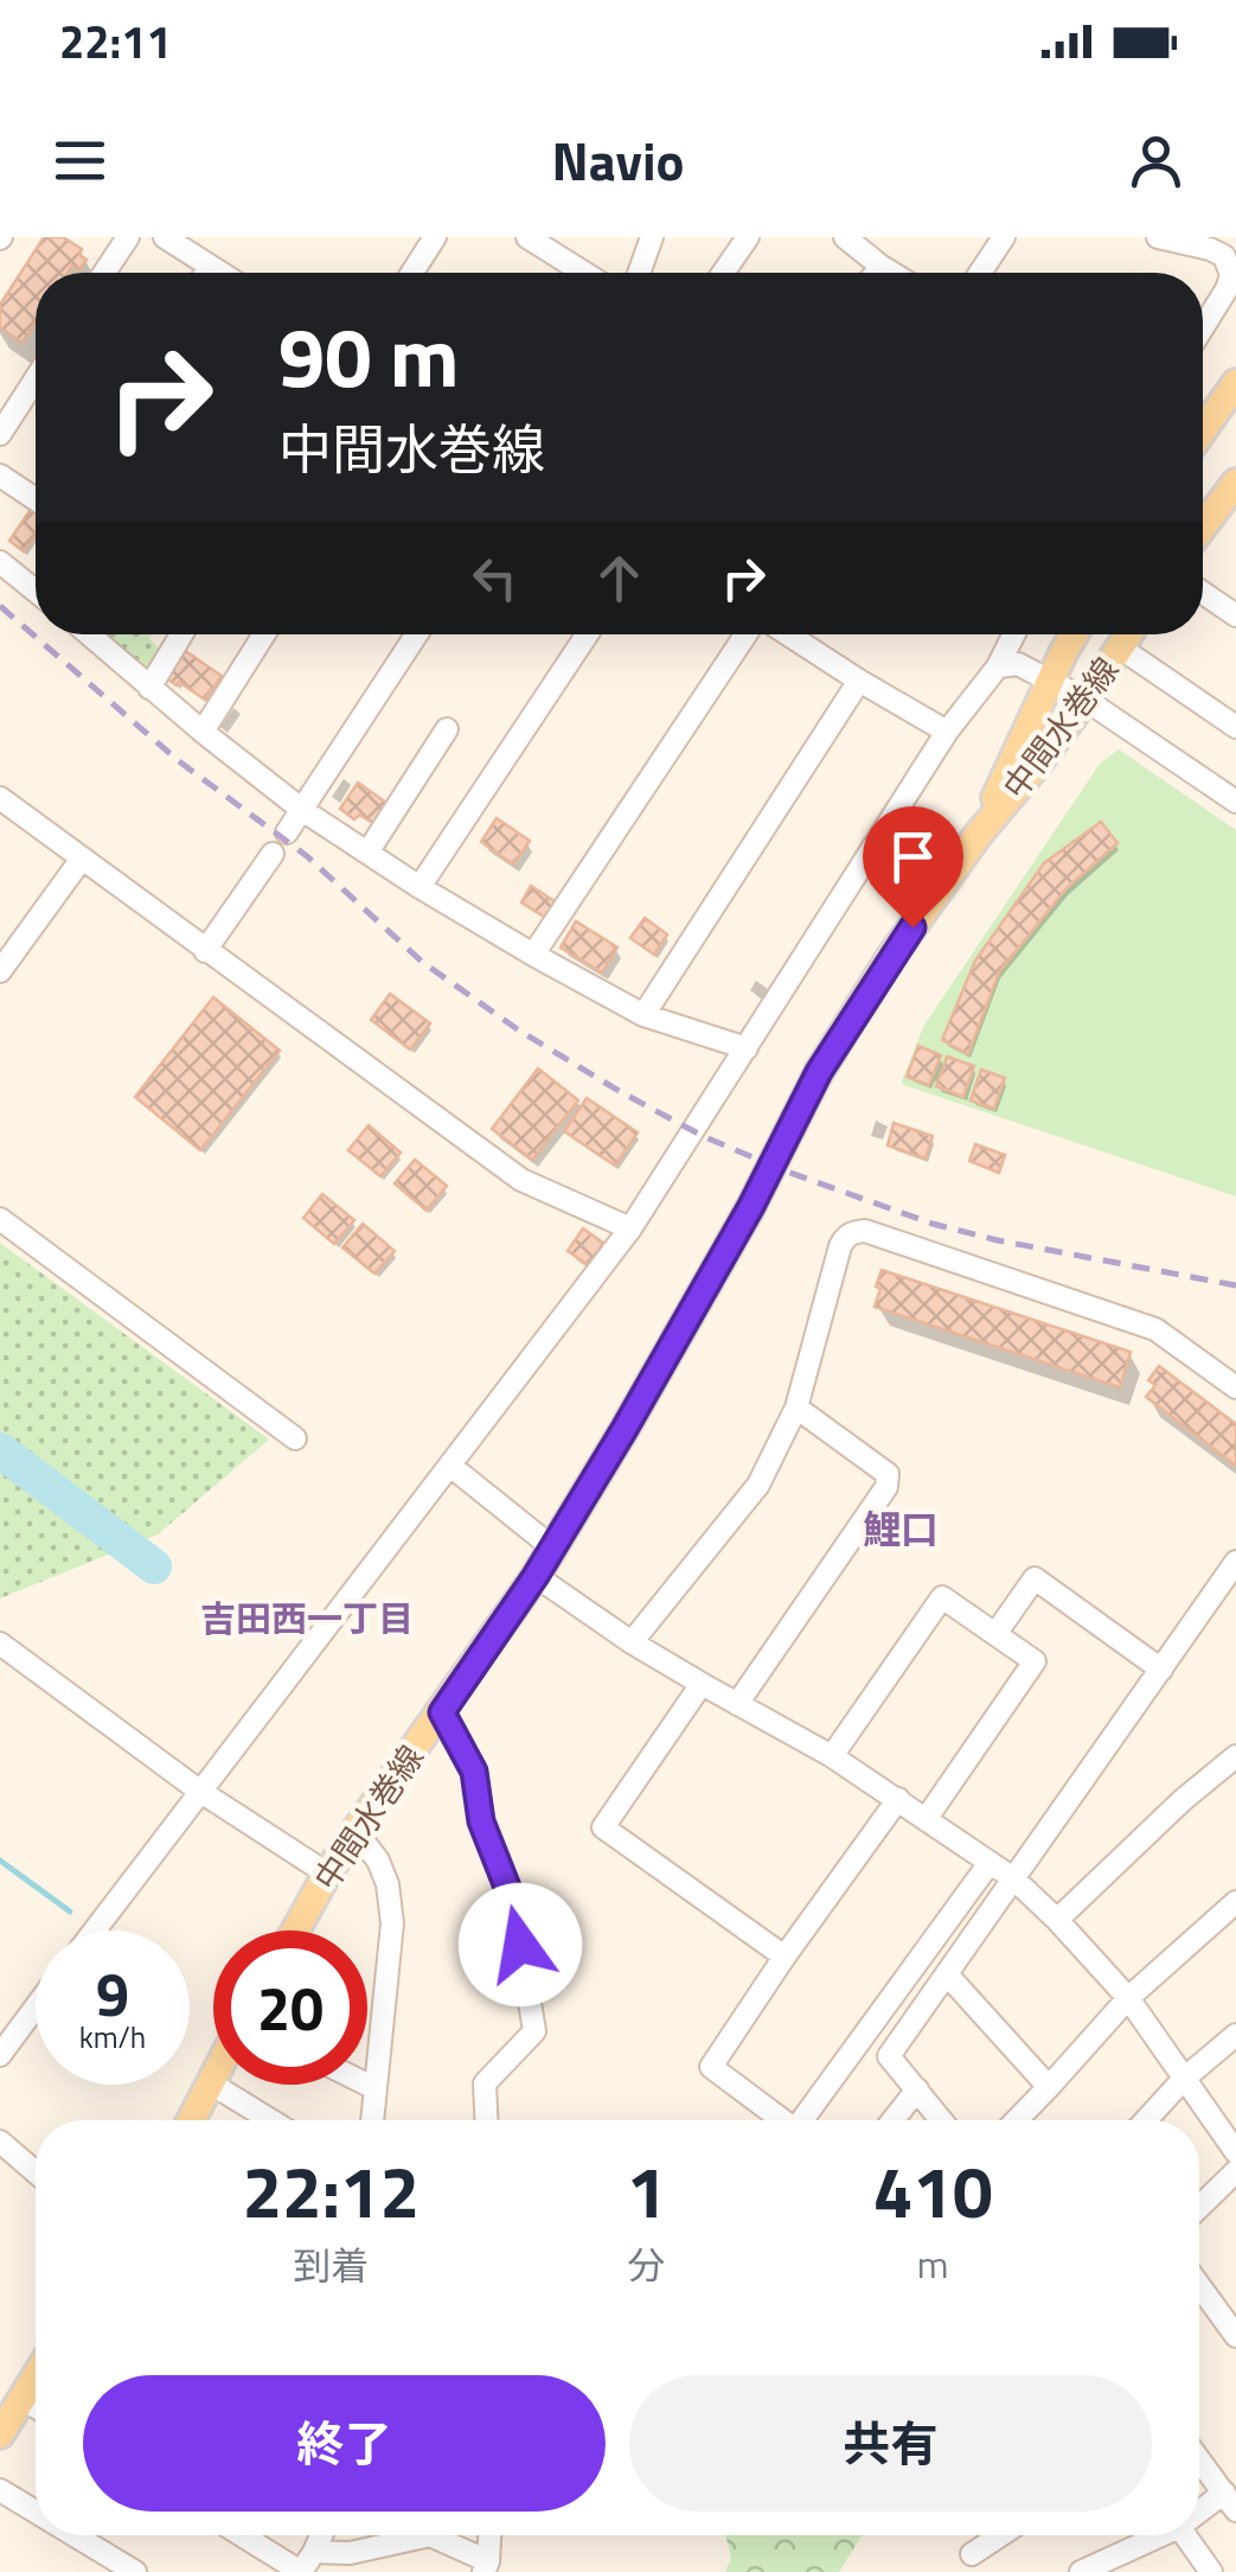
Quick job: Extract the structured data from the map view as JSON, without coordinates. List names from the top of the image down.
{
  "streets": {
    "main road": ["中間水巻線"]
  },
  "districts": ["鯉口", "吉田西一丁目"],
  "page": {
    "status": "22:11",
    "header": "Navio",
    "turn": ["90 m", "中間水巻線"],
    "speed": "9 km/h",
    "limit": "20",
    "eta": [
      "22:12",
      "到着",
      "1",
      "分",
      "410",
      "m"
    ],
    "buttons": ["終了", "共有"]
  }
}
